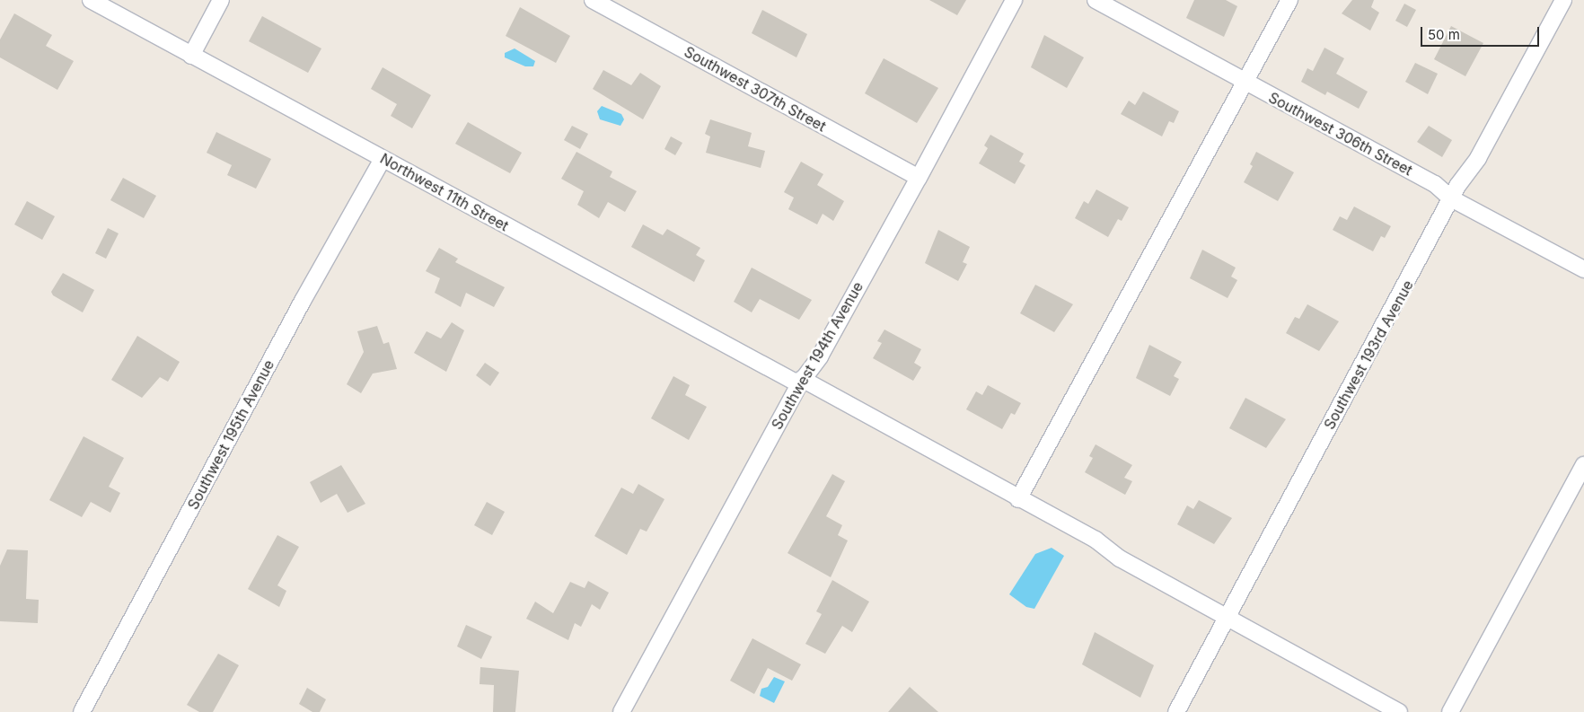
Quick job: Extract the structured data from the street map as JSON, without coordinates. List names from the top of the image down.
{
  "streets": {
    "street": [
      "Southwest 307th Street",
      "Southwest 306th Street",
      "Northwest 11th Street",
      "Southwest 193rd Avenue",
      "Southwest 194th Avenue",
      "Southwest 195th Avenue"
    ]
  },
  "crossings": [
    ["Southwest 307th Street", "Southwest 194th Avenue"],
    ["Southwest 306th Street", "Southwest 193rd Avenue"],
    ["Northwest 11th Street", "Southwest 193rd Avenue"],
    ["Northwest 11th Street", "Southwest 194th Avenue"],
    ["Northwest 11th Street", "Southwest 195th Avenue"]
  ],
  "scale_bar": "50 m"
}
